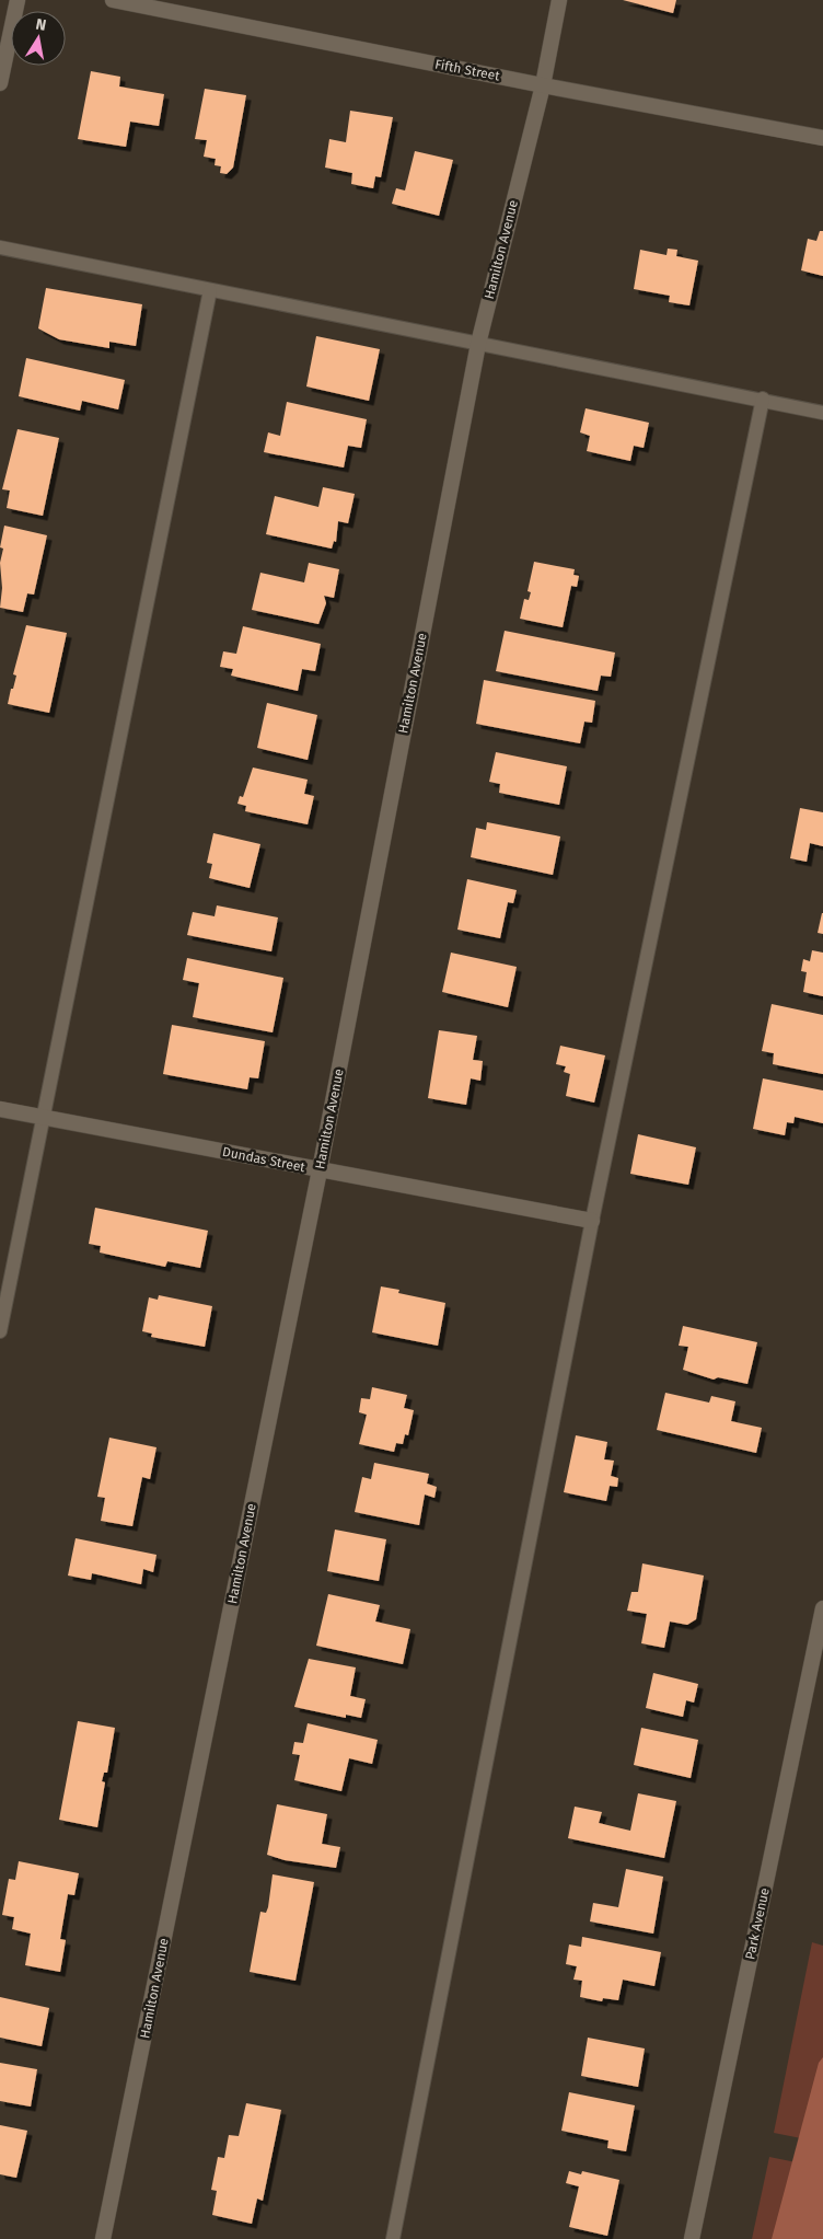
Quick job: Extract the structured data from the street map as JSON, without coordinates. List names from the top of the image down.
{
  "streets": {
    "street": [
      "Fifth Street",
      "Hamilton Avenue",
      "Dundas Street",
      "Park Avenue"
    ]
  },
  "crossings": [
    ["Fifth Street", "Hamilton Avenue"],
    ["Hamilton Avenue", "Dundas Street"]
  ],
  "north": "top"
}
